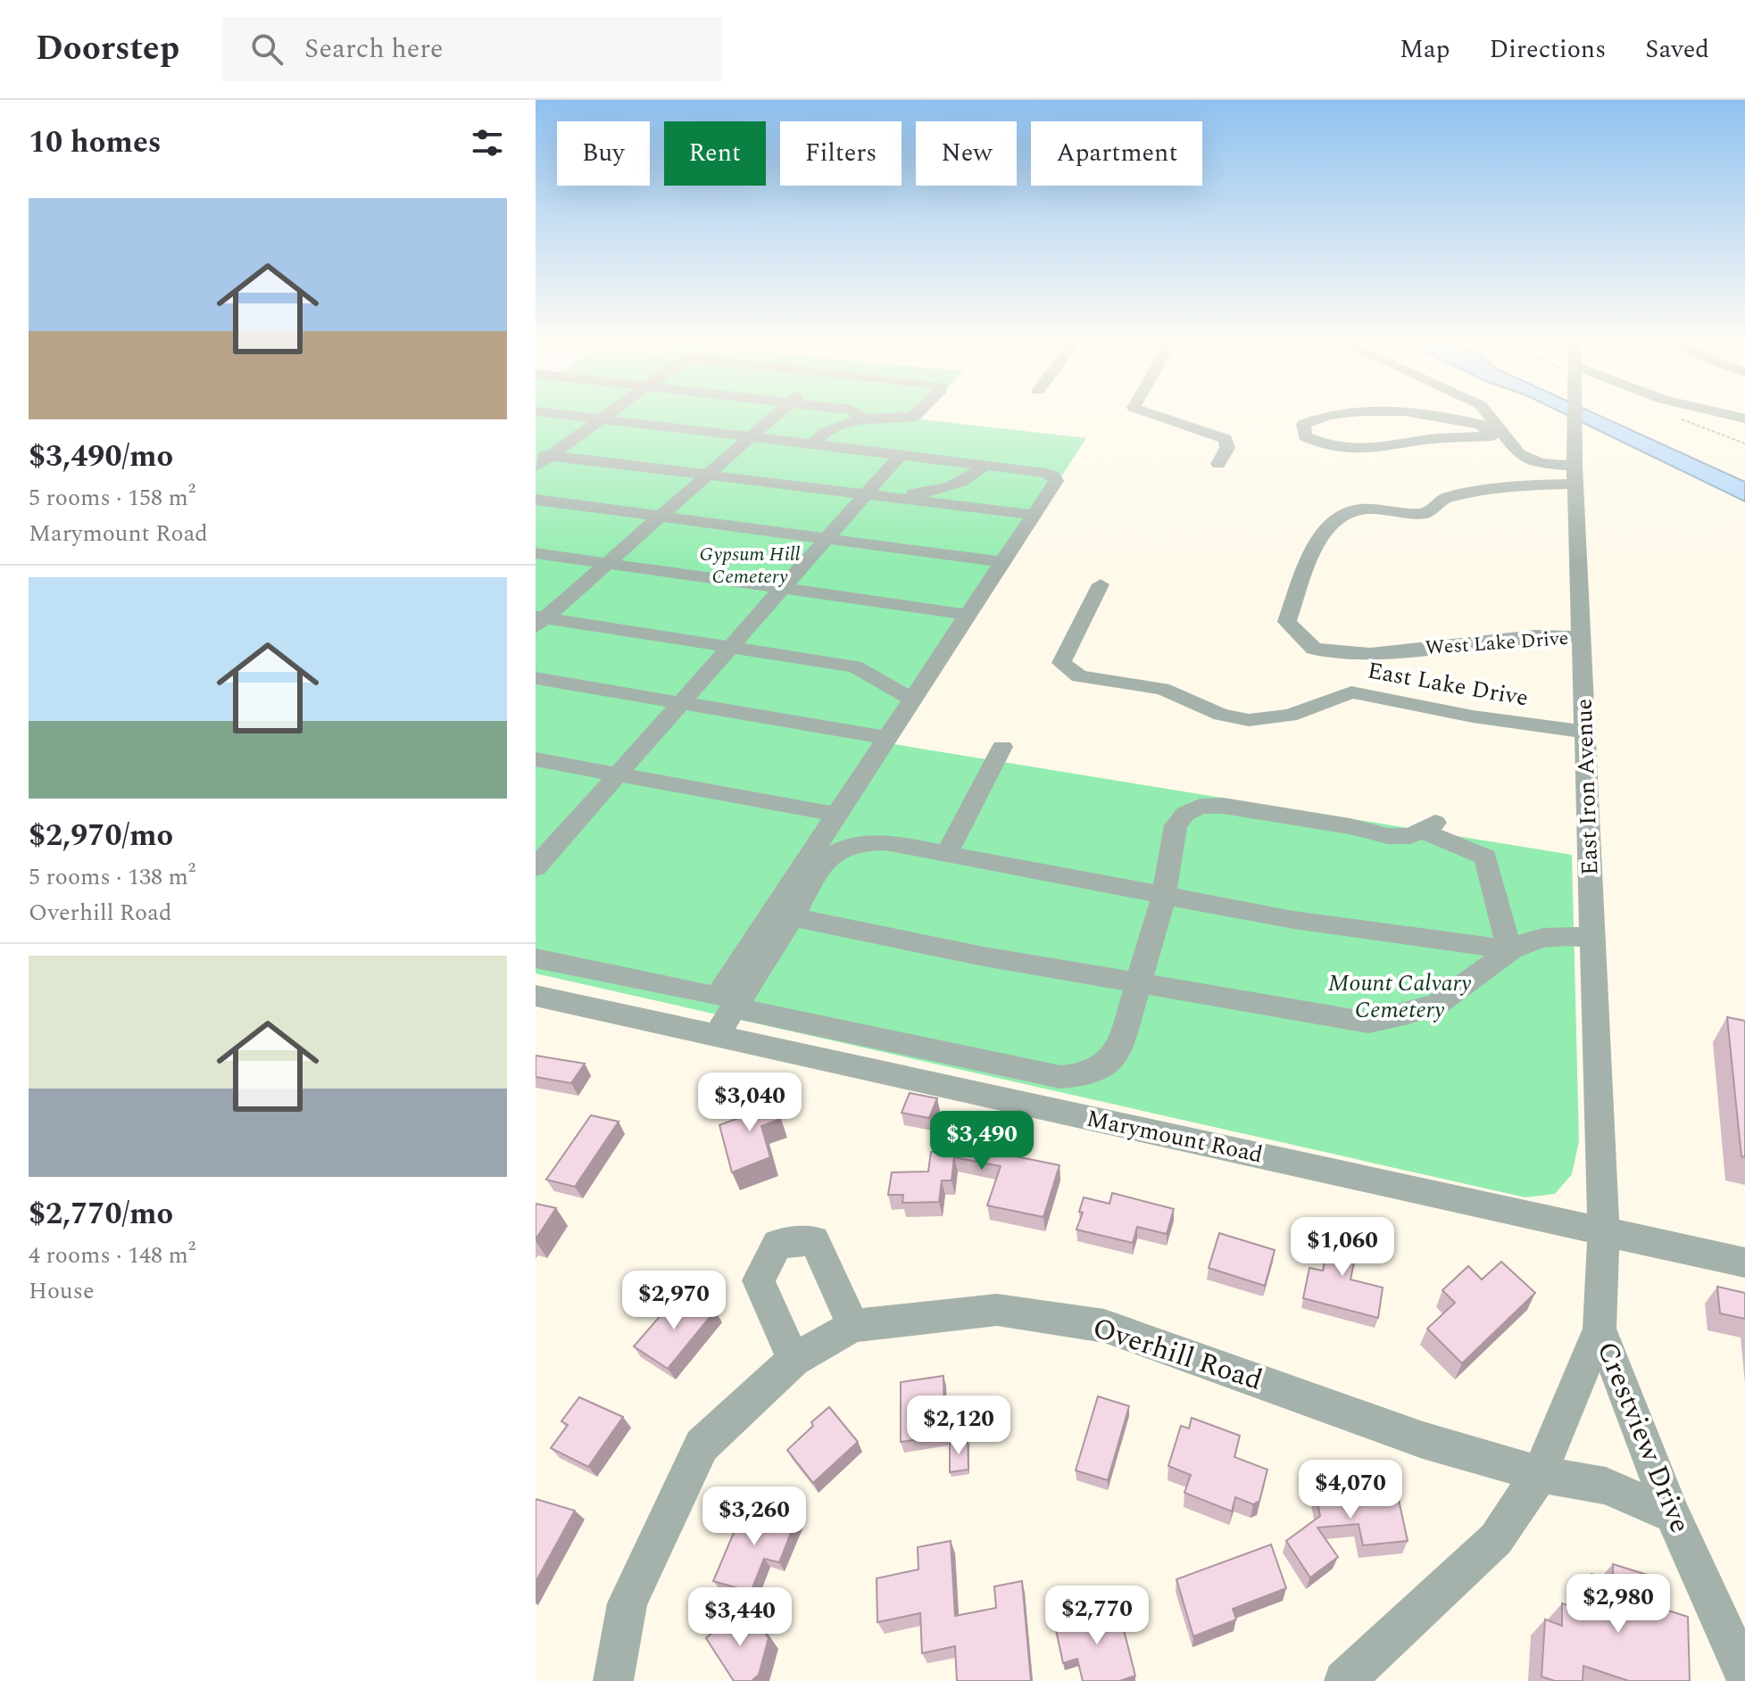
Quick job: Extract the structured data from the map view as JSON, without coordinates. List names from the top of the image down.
{
  "streets": {
    "street": [
      "West Lake Drive",
      "East Lake Drive",
      "East Iron Avenue",
      "Marymount Road",
      "Overhill Road",
      "Crestview Drive"
    ]
  },
  "crossings": [
    ["West Lake Drive", "East Iron Avenue"],
    ["East Lake Drive", "East Iron Avenue"],
    ["East Iron Avenue", "Marymount Road"],
    ["East Iron Avenue", "Crestview Drive"],
    ["Marymount Road", "Crestview Drive"],
    ["Overhill Road", "Crestview Drive"]
  ],
  "parks": ["Gypsum Hill Cemetery", "Mount Calvary Cemetery"],
  "page": {
    "header": "Doorstep",
    "search": "Search here",
    "nav": ["Map", "Directions", "Saved"],
    "heading": "10 homes",
    "chip": [
      "Buy",
      "Rent",
      "Filters",
      "New",
      "Apartment"
    ],
    "list": [
      {
        "name": "$3,490/mo",
        "note": "5 rooms · 158 m² · Marymount Road"
      },
      {
        "name": "$2,970/mo",
        "note": "5 rooms · 138 m² · Overhill Road"
      },
      {
        "name": "$2,770/mo",
        "note": "4 rooms · 148 m² · House"
      }
    ],
    "price": [
      "$3,040",
      "$3,490",
      "$1,060",
      "$2,970",
      "$2,120",
      "$4,070",
      "$3,260",
      "$2,980",
      "$2,770",
      "$3,440"
    ]
  }
}
